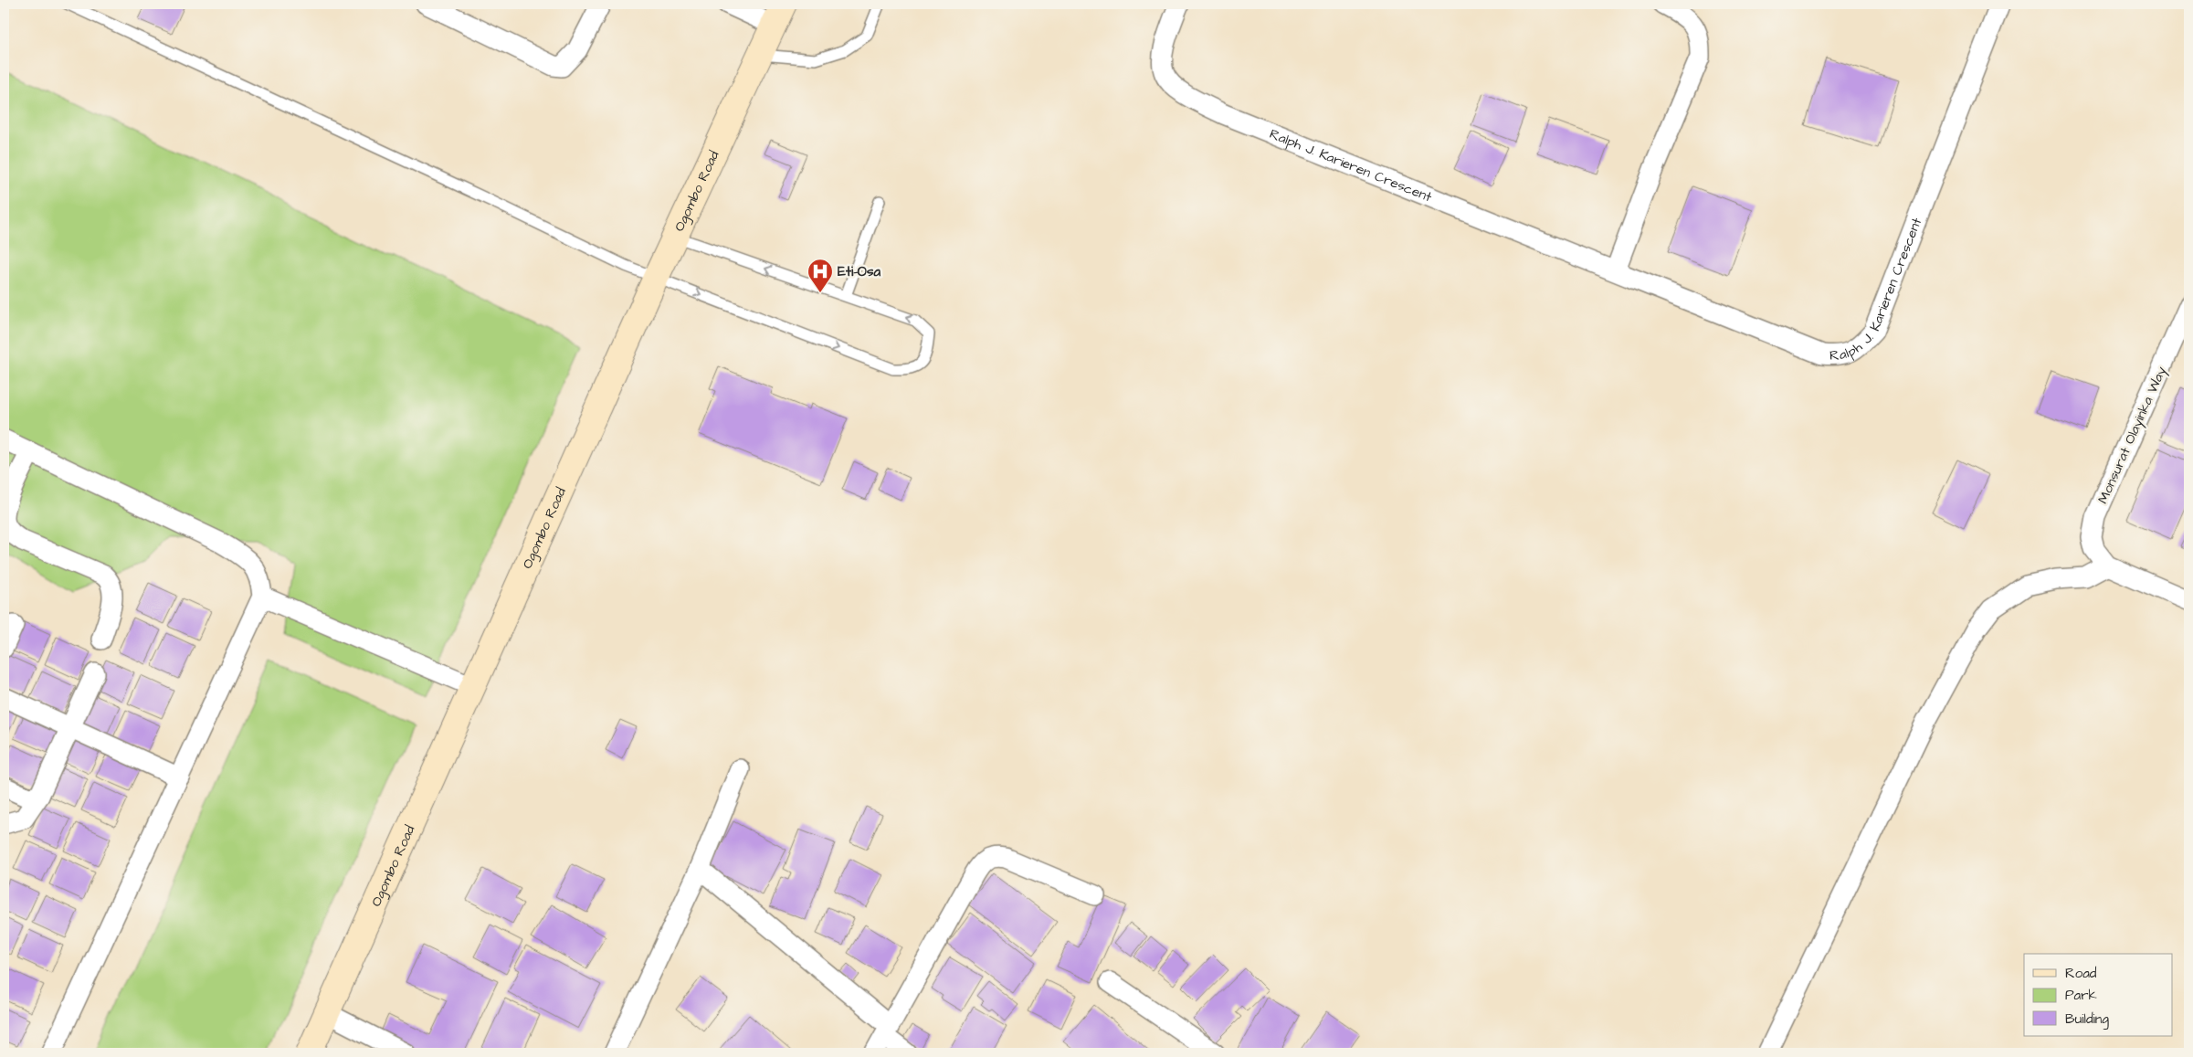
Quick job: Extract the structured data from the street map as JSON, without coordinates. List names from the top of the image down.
{
  "streets": {
    "main road": ["Ogombo Road"],
    "street": ["Ralph J. Karieren Crescent", "Monsurat Olayinka Way"]
  },
  "places": {
    "hospital": ["Eti-Osa"]
  },
  "legend": ["Road", "Park", "Building"]
}
